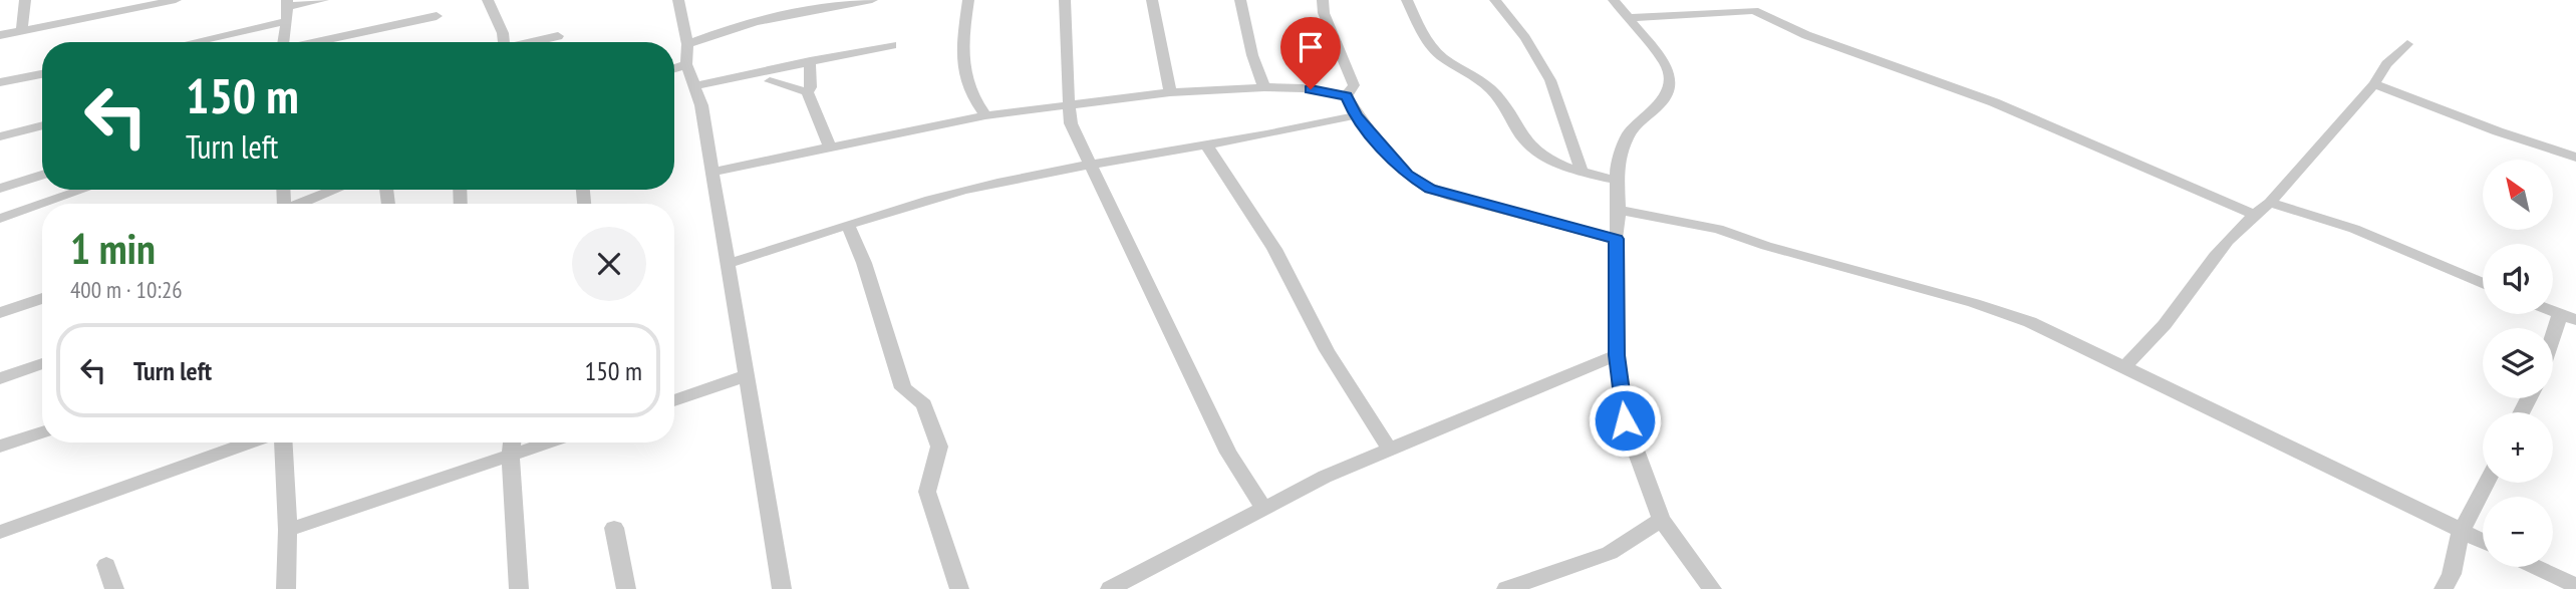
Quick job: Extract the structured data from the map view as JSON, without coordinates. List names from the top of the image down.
{
  "north": "top left",
  "page": {
    "turn": ["150 m", "Turn left"],
    "map_buttons": ["+", "−"],
    "heading": ["1 min", "400 m · 10:26"],
    "list": [
      {
        "name": "Turn left",
        "value": "150 m"
      }
    ]
  }
}
